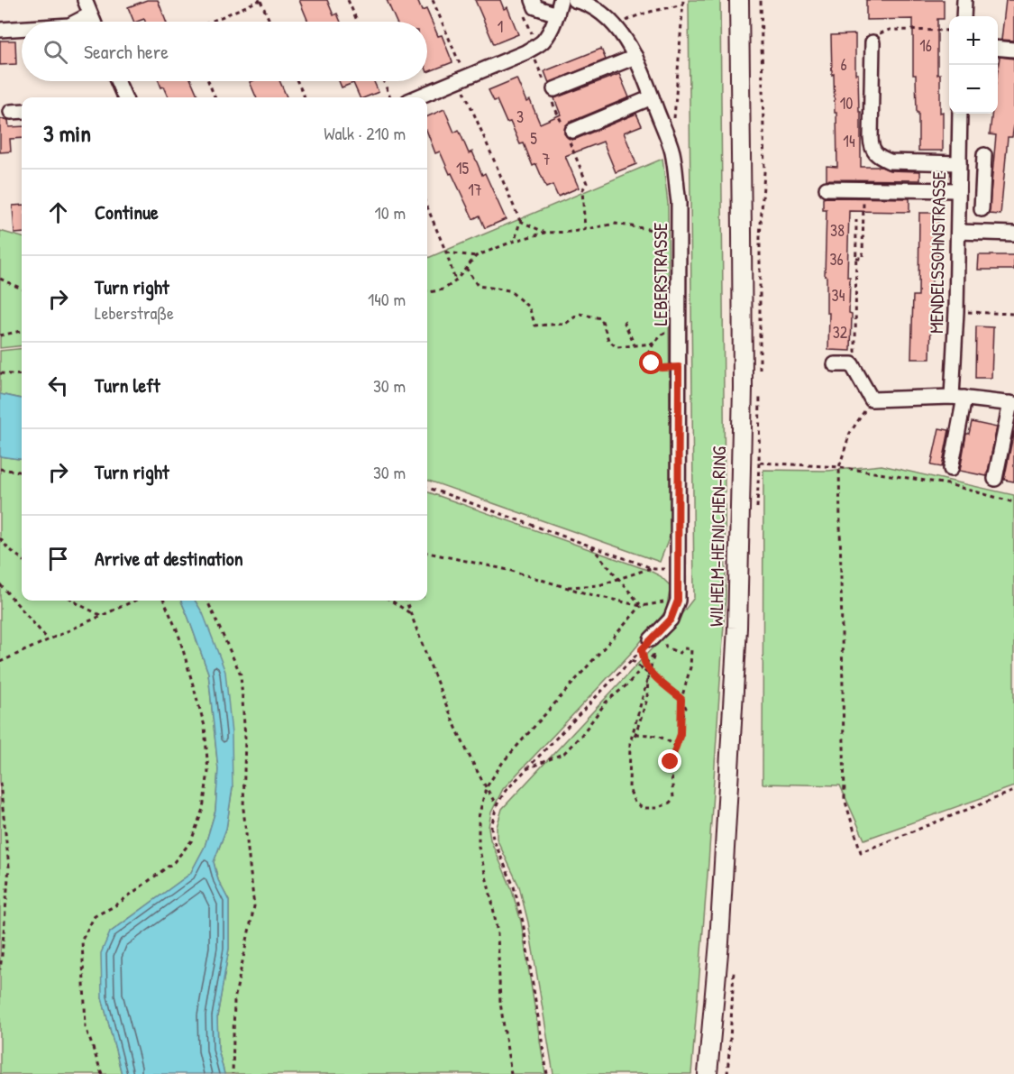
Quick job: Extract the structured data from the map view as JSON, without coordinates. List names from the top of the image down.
{
  "streets": {
    "main road": ["WILHELM-HEINICHEN-RING"],
    "street": ["MENDELSSOHNSTRASSE", "LEBERSTRASSE"]
  },
  "house_numbers": [
    "1",
    "16",
    "6",
    "10",
    "3",
    "5",
    "14",
    "7",
    "15",
    "17",
    "38",
    "36",
    "34",
    "32"
  ],
  "page": {
    "map_buttons": ["+", "−"],
    "search": "Search here",
    "heading": ["3 min", "Walk · 210 m"],
    "list": [
      ["Continue", "10 m"],
      ["Turn right", "Leberstraße", "140 m"],
      ["Turn left", "30 m"],
      ["Turn right", "30 m"],
      "Arrive at destination"
    ]
  }
}
